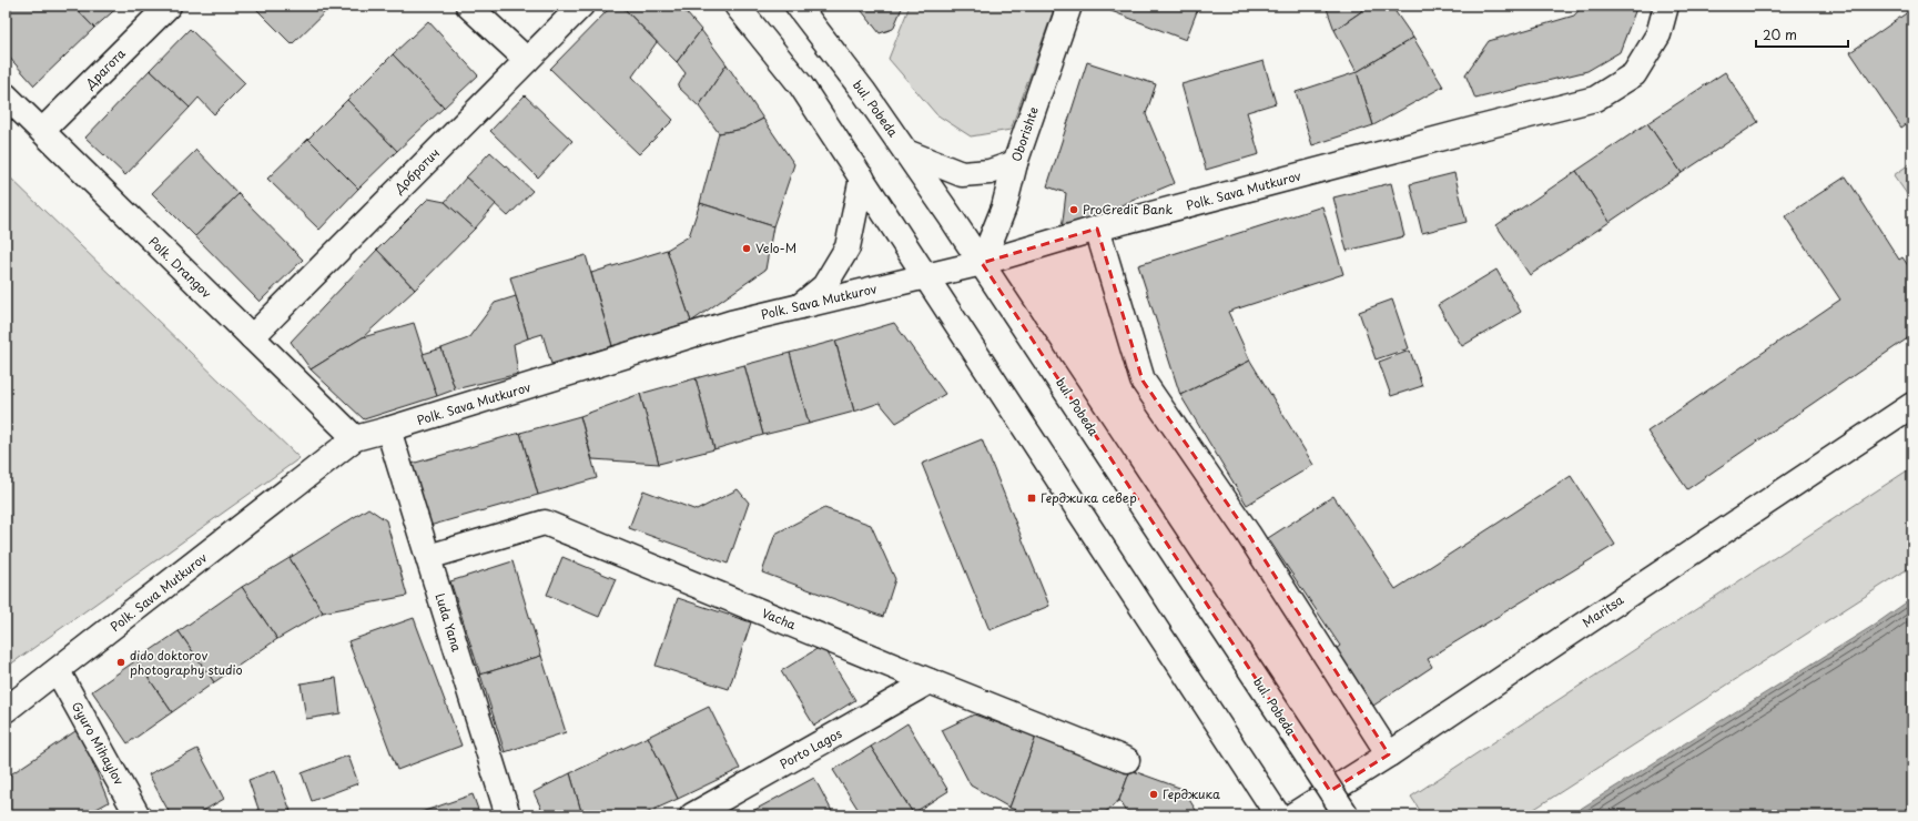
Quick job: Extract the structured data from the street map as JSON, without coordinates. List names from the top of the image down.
{
  "streets": {
    "street": [
      "Драгота",
      "bul. Pobeda",
      "Oborishte",
      "Добротич",
      "Polk. Sava Mutkurov",
      "Polk. Drangov",
      "Maritsa",
      "Vacha",
      "Luda Yana",
      "Gyuro Mihaylov",
      "Porto Lagos"
    ]
  },
  "crossings": [
    ["Драгота", "Polk. Drangov"],
    ["bul. Pobeda", "Oborishte"],
    ["bul. Pobeda", "Polk. Sava Mutkurov"],
    ["Oborishte", "Polk. Sava Mutkurov"],
    ["Добротич", "Polk. Drangov"],
    ["Polk. Sava Mutkurov", "Polk. Drangov"],
    ["Polk. Sava Mutkurov", "Luda Yana"],
    ["Polk. Sava Mutkurov", "Gyuro Mihaylov"],
    ["Vacha", "Luda Yana"],
    ["Vacha", "Porto Lagos"]
  ],
  "places": {
    "other": [
      "ProCredit Bank",
      "Velo-M",
      "dido doktorov photography studio",
      "Герджика"
    ],
    "transit": ["Герджика север"]
  },
  "scale_bar": "20 m"
}
